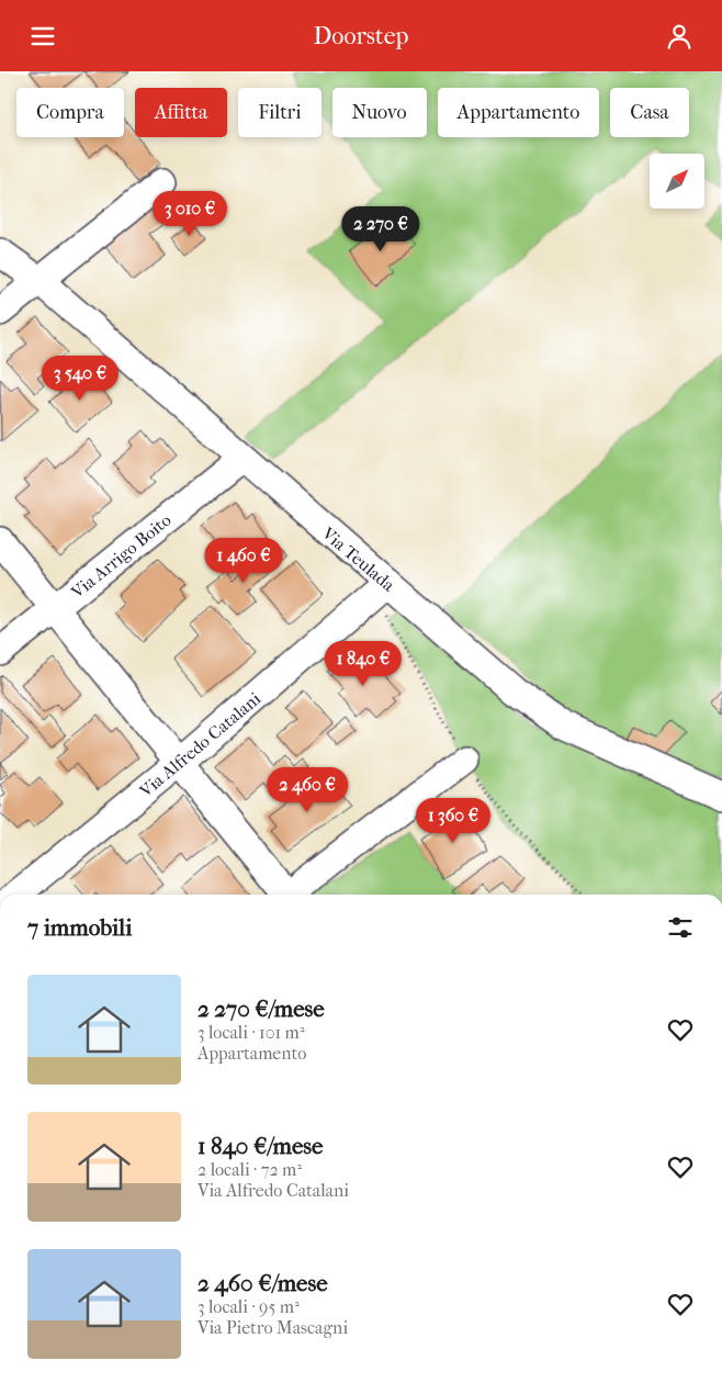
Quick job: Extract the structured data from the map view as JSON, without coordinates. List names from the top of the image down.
{
  "streets": {
    "street": ["Via Arrigo Boito", "Via Teulada", "Via Alfredo Catalani"]
  },
  "crossings": [
    ["Via Arrigo Boito", "Via Teulada"],
    ["Via Teulada", "Via Alfredo Catalani"]
  ],
  "north": "top right",
  "page": {
    "header": "Doorstep",
    "chip": [
      "Compra",
      "Affitta",
      "Filtri",
      "Nuovo",
      "Appartamento",
      "Casa"
    ],
    "price": [
      "3 010 €",
      "2 270 €",
      "3 540 €",
      "1 460 €",
      "1 840 €",
      "2 460 €",
      "1 360 €"
    ],
    "heading": "7 immobili",
    "list": [
      {
        "name": "2 270 €/mese",
        "note": "3 locali · 101 m² · Appartamento"
      },
      {
        "name": "1 840 €/mese",
        "note": "2 locali · 72 m² · Via Alfredo Catalani"
      },
      {
        "name": "2 460 €/mese",
        "note": "3 locali · 95 m² · Via Pietro Mascagni"
      }
    ]
  }
}
